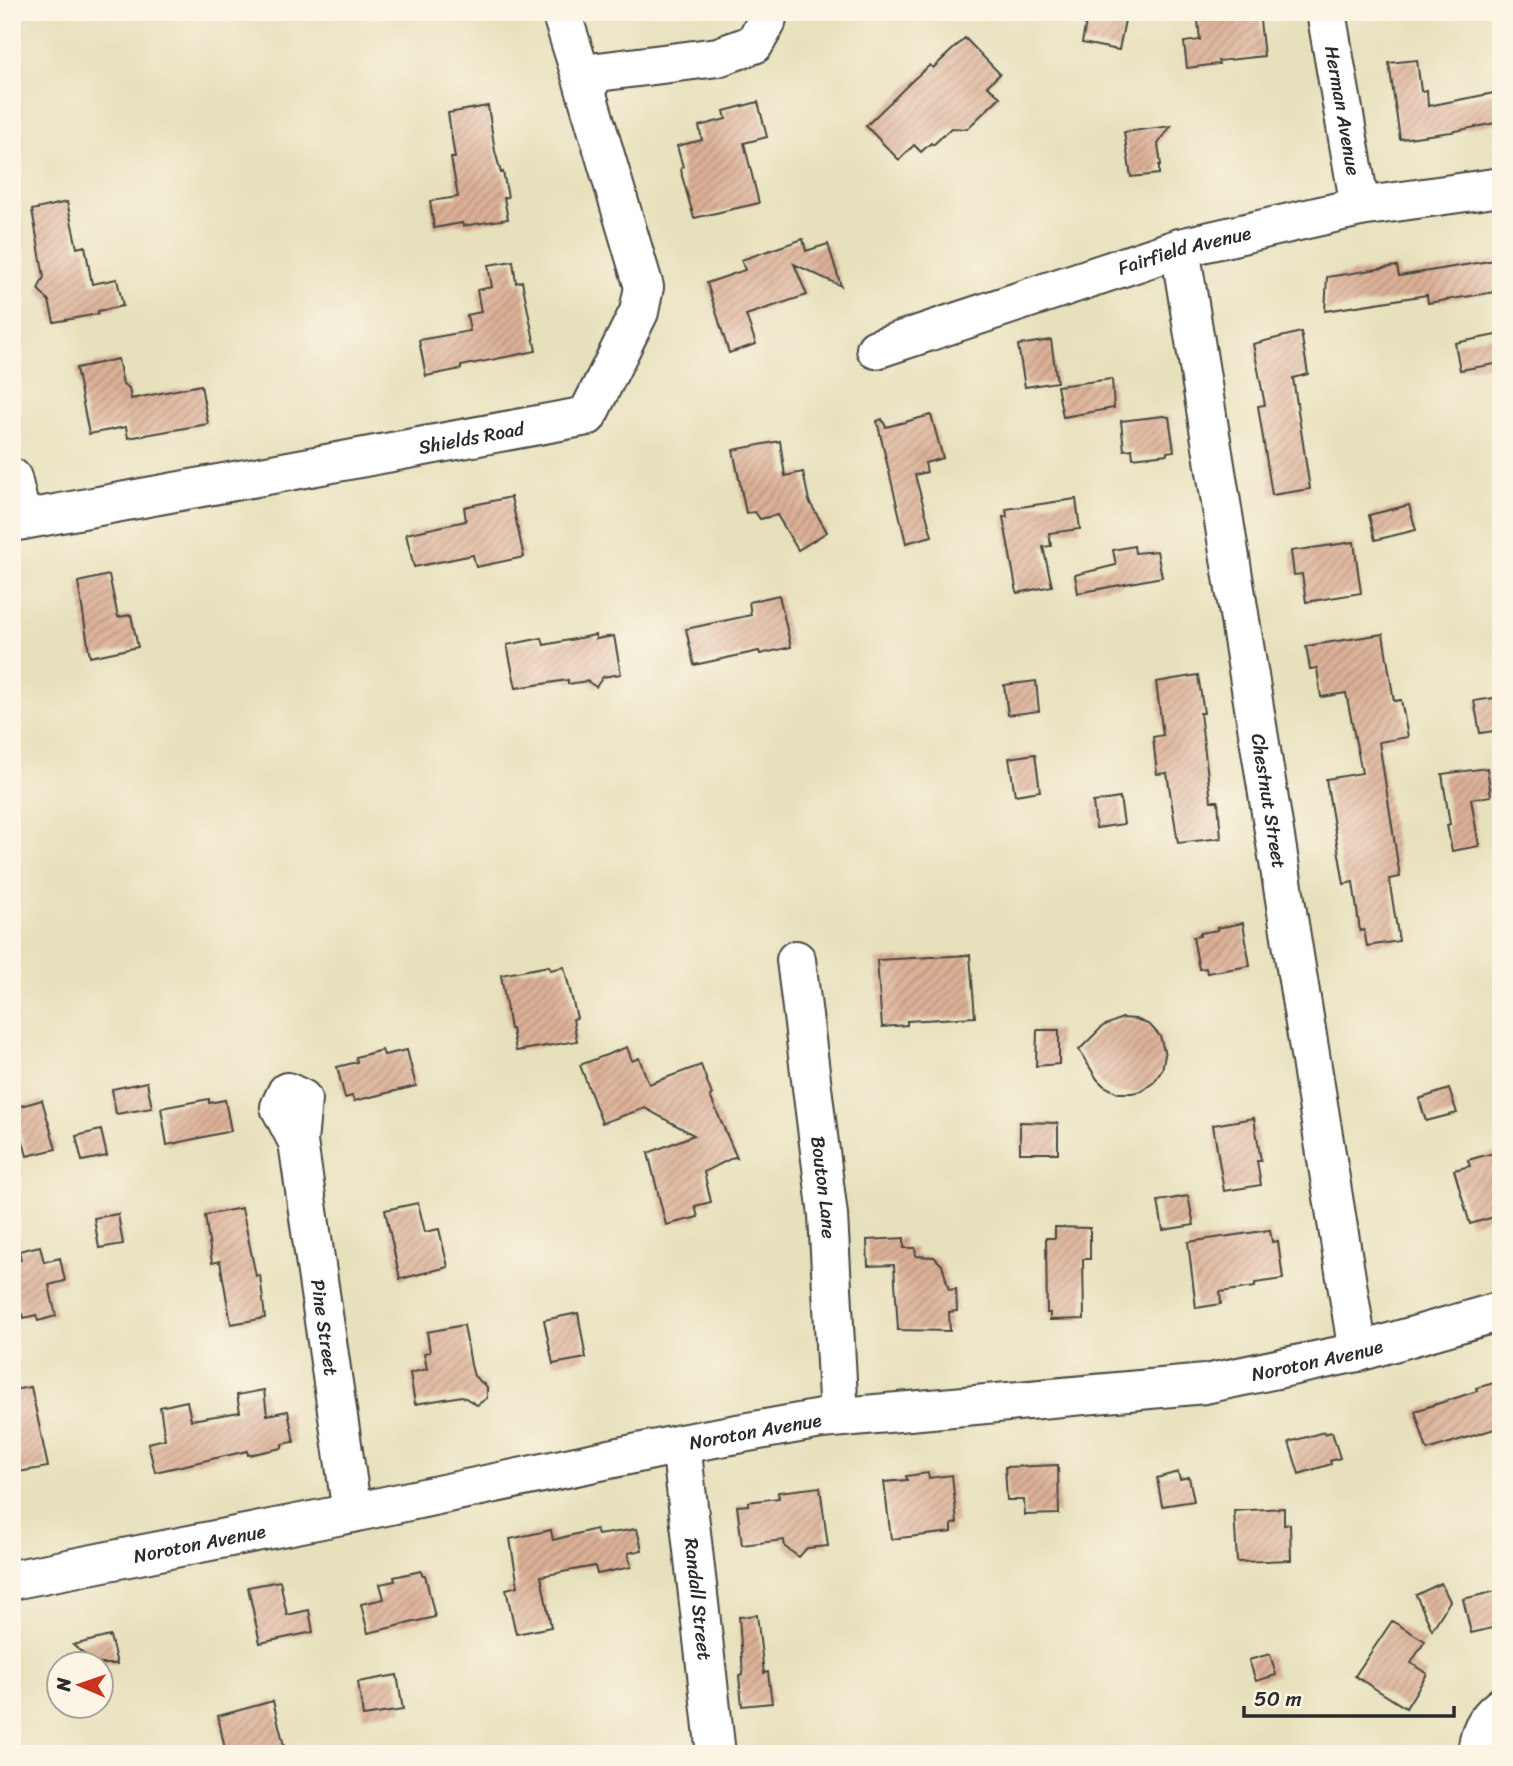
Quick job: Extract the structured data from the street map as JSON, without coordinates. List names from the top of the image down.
{
  "streets": {
    "street": [
      "Herman Avenue",
      "Fairfield Avenue",
      "Shields Road",
      "Chestnut Street",
      "Bouton Lane",
      "Pine Street",
      "Noroton Avenue",
      "Randall Street"
    ]
  },
  "crossings": [
    ["Herman Avenue", "Fairfield Avenue"],
    ["Fairfield Avenue", "Chestnut Street"],
    ["Chestnut Street", "Noroton Avenue"],
    ["Bouton Lane", "Noroton Avenue"],
    ["Pine Street", "Noroton Avenue"],
    ["Noroton Avenue", "Randall Street"]
  ],
  "scale_bar": "50 m",
  "north": "left"
}
